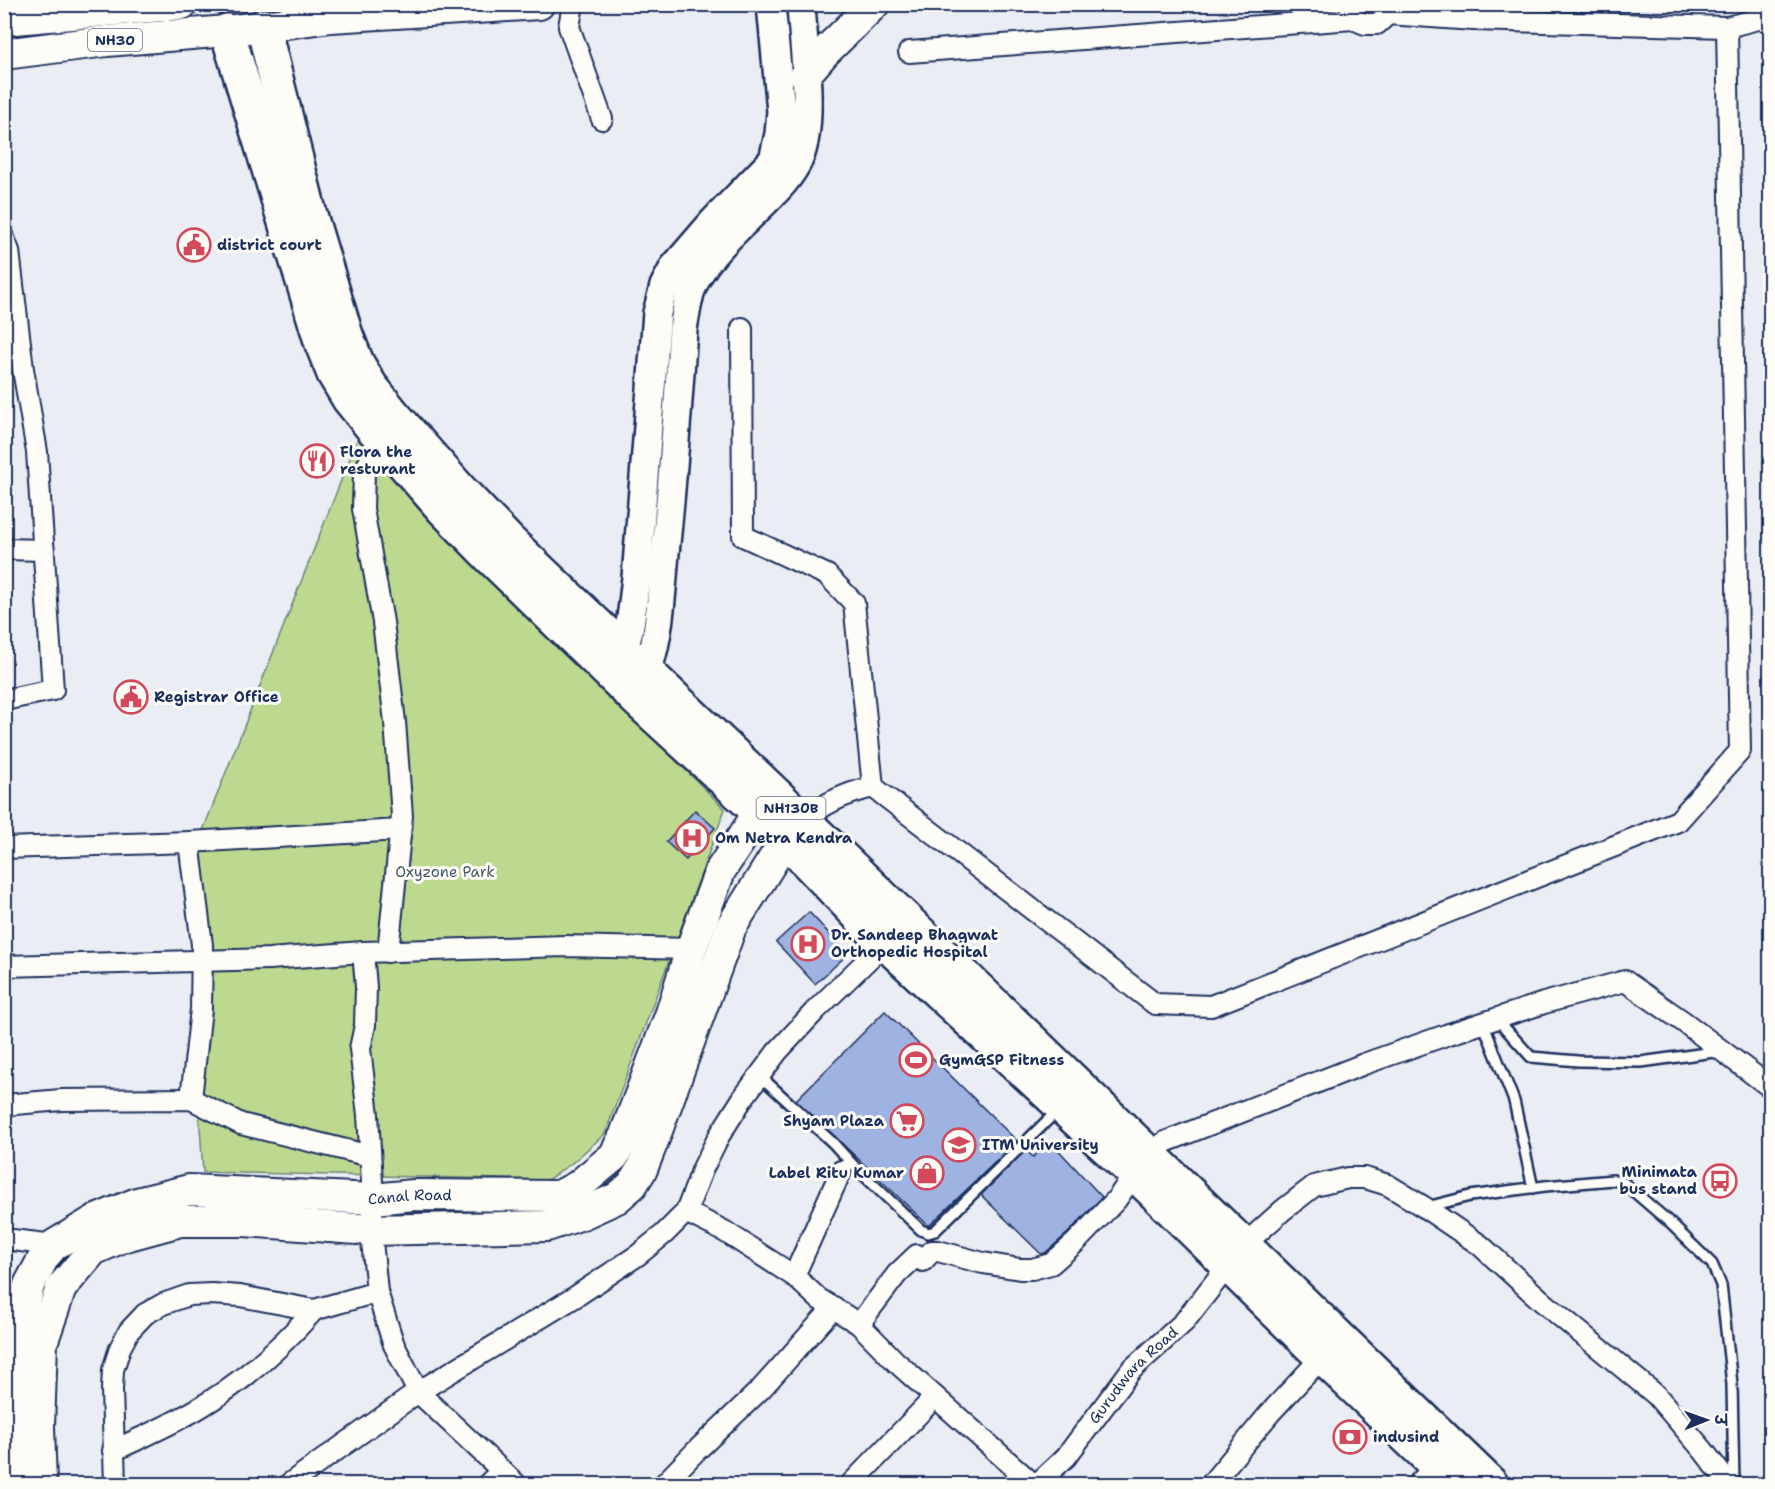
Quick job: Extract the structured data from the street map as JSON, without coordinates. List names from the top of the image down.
{
  "streets": {
    "highway": ["NH130B"],
    "main road": ["NH30", "Canal Road"],
    "street": ["Gurudwara Road"]
  },
  "crossings": [
    ["NH30", "NH130B"],
    ["NH130B", "Canal Road"],
    ["NH130B", "Gurudwara Road"]
  ],
  "parks": ["Oxyzone Park"],
  "places": {
    "public building": ["district court", "Registrar Office"],
    "restaurant": ["Flora the resturant"],
    "hospital": ["Om Netra Kendra", "Dr. Sandeep Bhagwat Orthopedic Hospital"],
    "sports": ["GymGSP Fitness"],
    "supermarket": ["Shyam Plaza"],
    "school or university": ["ITM University"],
    "shop": ["Label Ritu Kumar"],
    "bus stop": ["Minimata bus stand"],
    "bank": ["indusind"]
  },
  "north": "right"
}
